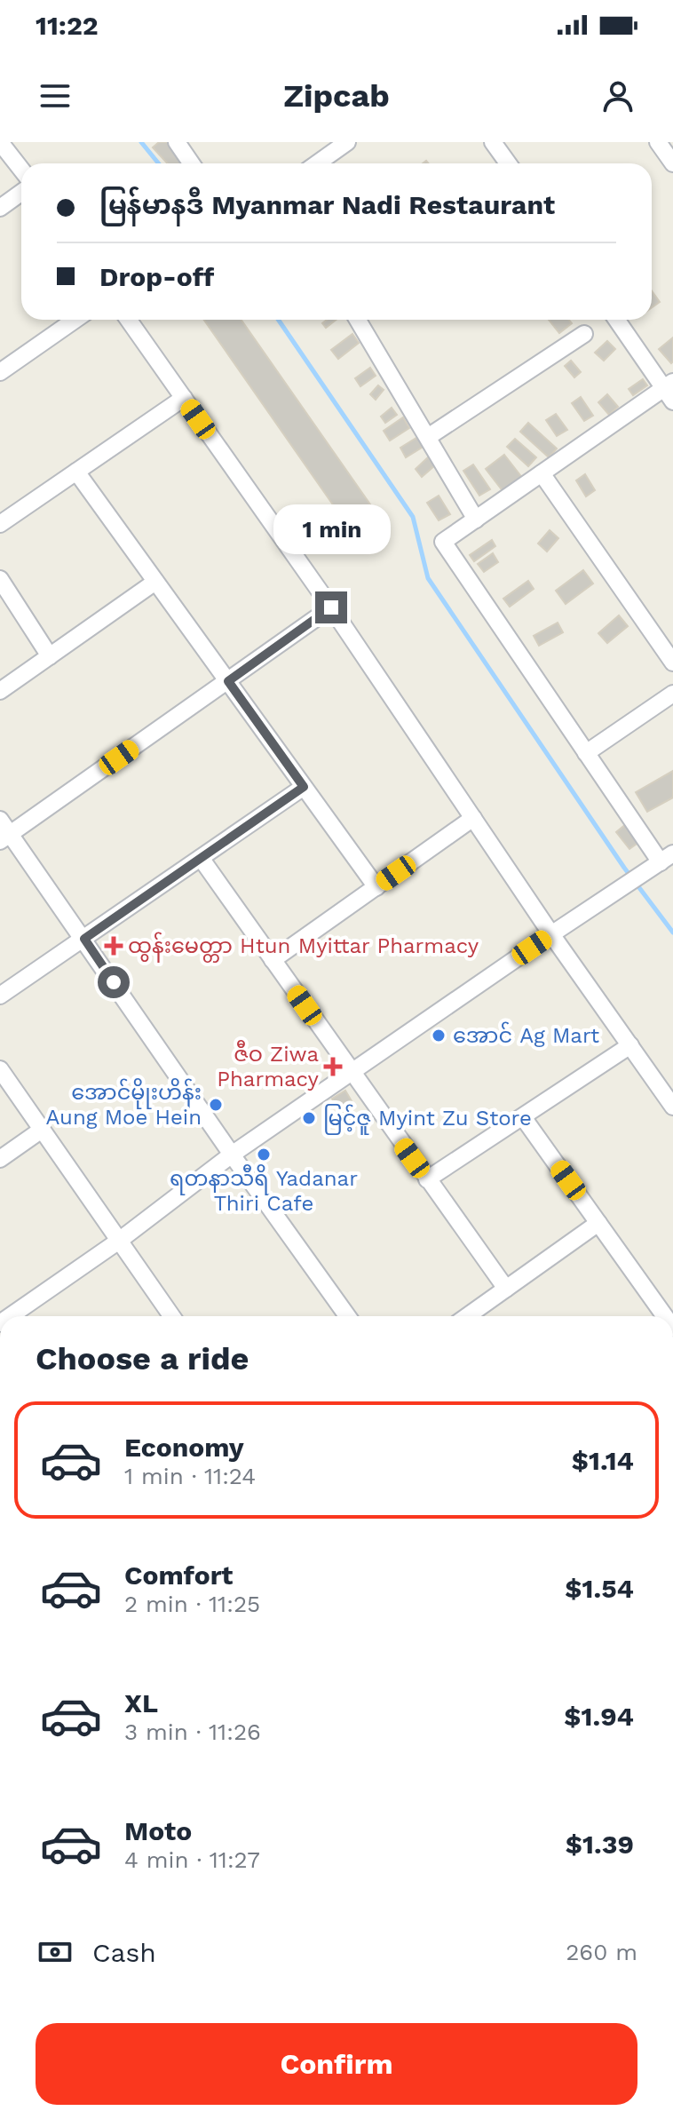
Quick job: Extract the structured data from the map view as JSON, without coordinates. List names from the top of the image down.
{
  "places": {
    "health": ["ထွန်းမေတ္တာ Htun Myittar Pharmacy", "ဇီဝ Ziwa Pharmacy"],
    "other": [
      "အောင် Ag Mart",
      "အောင်မိုုးဟိန်း Aung Moe Hein",
      "မြင့်ဇူ Myint Zu Store",
      "ရတနာသီရိ Yadanar Thiri Cafe"
    ]
  },
  "page": {
    "status": "11:22",
    "header": "Zipcab",
    "banner": ["မြန်မာနဒီ Myanmar Nadi Restaurant", "Drop-off"],
    "bubble": "1 min",
    "heading": "Choose a ride",
    "list": [
      {
        "name": "Economy",
        "note": "1 min · 11:24",
        "value": "$1.14"
      },
      {
        "name": "Comfort",
        "note": "2 min · 11:25",
        "value": "$1.54"
      },
      {
        "name": "XL",
        "note": "3 min · 11:26",
        "value": "$1.94"
      },
      {
        "name": "Moto",
        "note": "4 min · 11:27",
        "value": "$1.39"
      }
    ],
    "pay": ["Cash", "260 m"],
    "buttons": "Confirm"
  }
}
